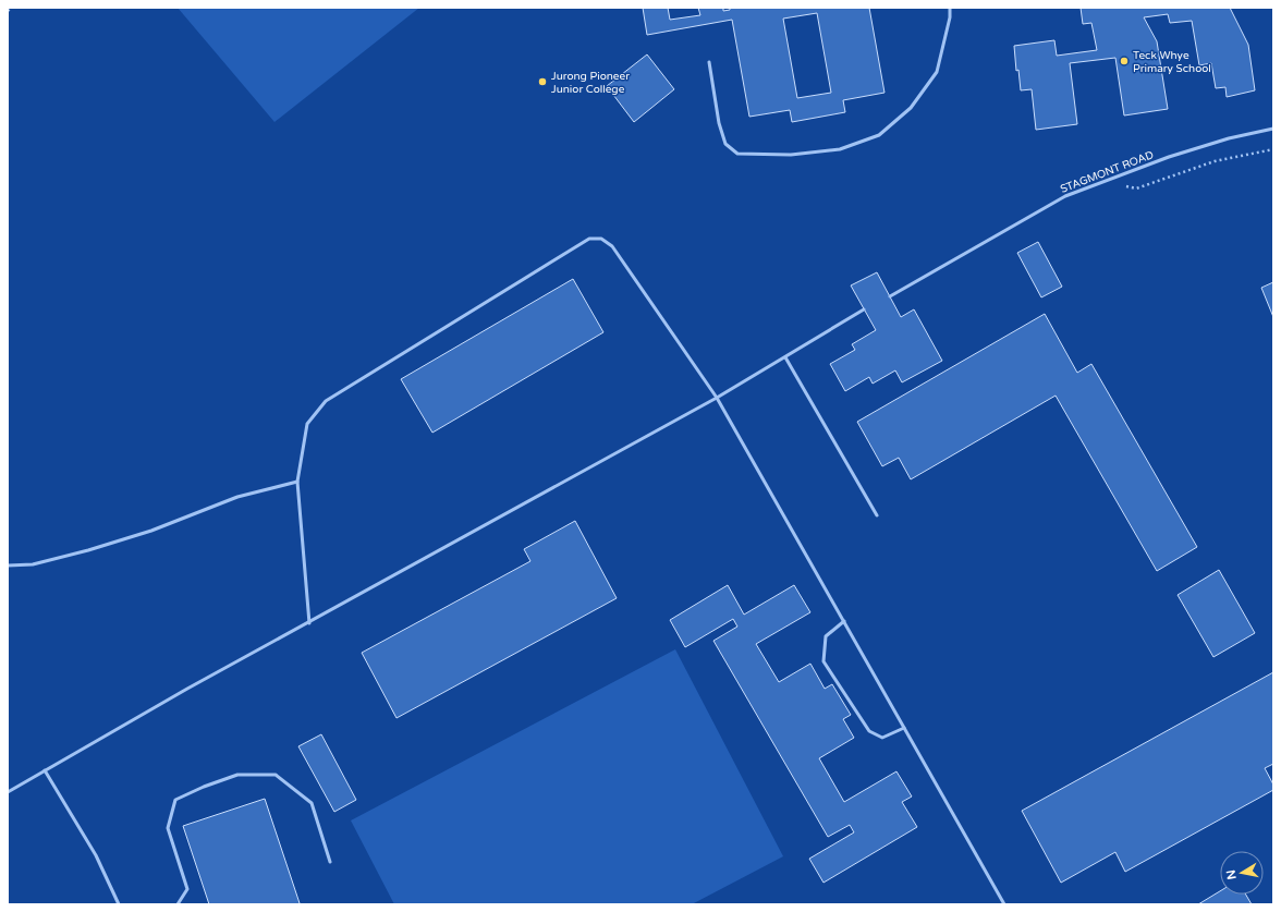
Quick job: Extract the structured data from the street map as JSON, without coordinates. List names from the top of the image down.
{
  "streets": {
    "lane": ["STAGMONT ROAD"]
  },
  "places": ["Teck Whye Primary School", "Jurong Pioneer Junior College"],
  "north": "left"
}
